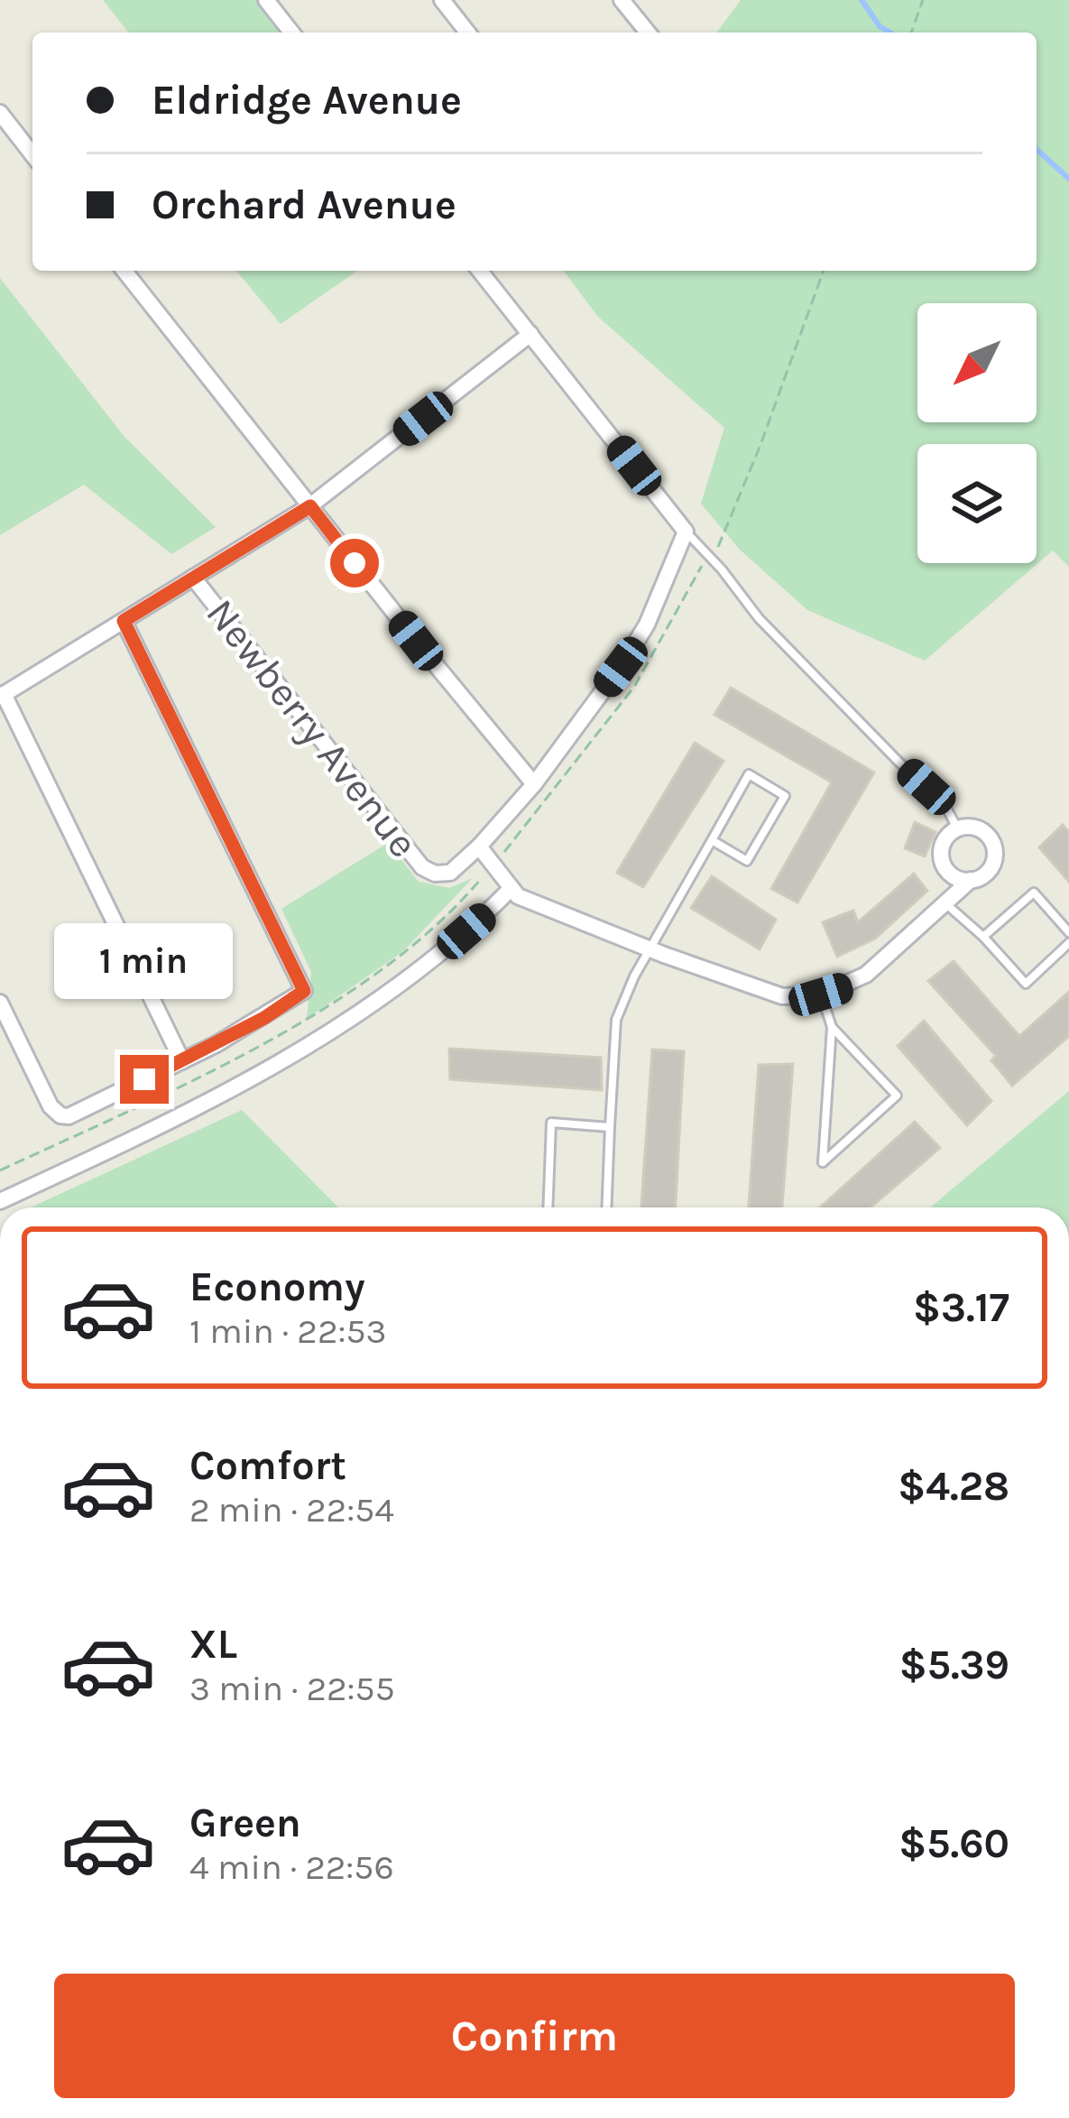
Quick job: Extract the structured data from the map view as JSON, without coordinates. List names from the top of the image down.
{
  "streets": {
    "street": ["Newberry Avenue"]
  },
  "north": "bottom left",
  "page": {
    "banner": ["Eldridge Avenue", "Orchard Avenue"],
    "bubble": "1 min",
    "list": [
      {
        "name": "Economy",
        "note": "1 min · 22:53",
        "value": "$3.17"
      },
      {
        "name": "Comfort",
        "note": "2 min · 22:54",
        "value": "$4.28"
      },
      {
        "name": "XL",
        "note": "3 min · 22:55",
        "value": "$5.39"
      },
      {
        "name": "Green",
        "note": "4 min · 22:56",
        "value": "$5.60"
      }
    ],
    "buttons": "Confirm"
  }
}
